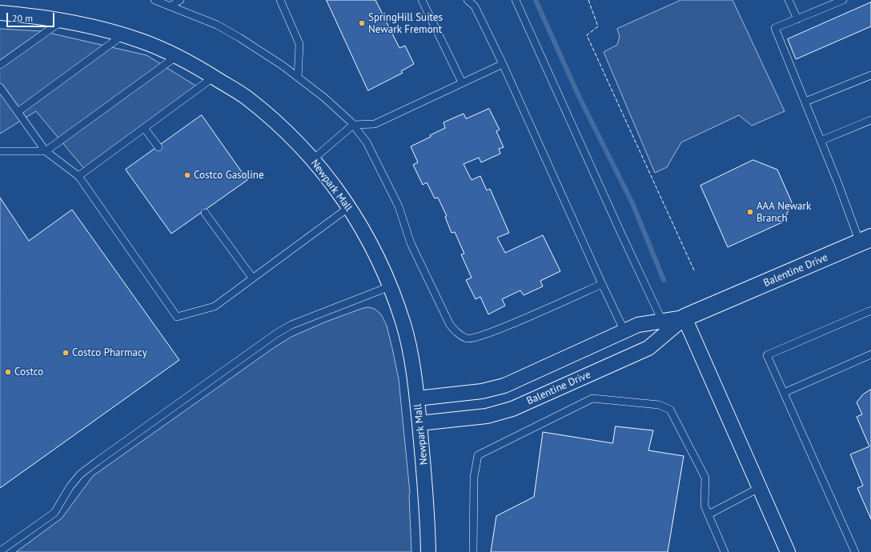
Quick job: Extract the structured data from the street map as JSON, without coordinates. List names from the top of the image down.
{
  "streets": {
    "street": ["Newpark Mall", "Balentine Drive"]
  },
  "crossings": [
    ["Newpark Mall", "Balentine Drive"]
  ],
  "places": [
    "SpringHill Suites Newark Fremont",
    "Costco Gasoline",
    "AAA Newark Branch",
    "Costco Pharmacy",
    "Costco"
  ],
  "scale_bar": "20 m"
}
